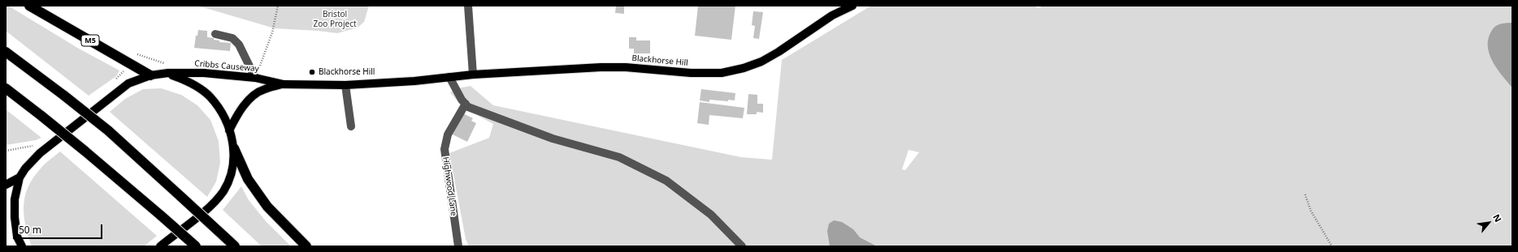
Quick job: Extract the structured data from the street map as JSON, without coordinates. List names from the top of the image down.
{
  "streets": {
    "highway": ["M5"],
    "main road": ["Blackhorse Hill", "Cribbs Causeway"],
    "street": ["Highwood Lane"]
  },
  "crossings": [
    ["M5", "Cribbs Causeway"],
    ["Blackhorse Hill", "Cribbs Causeway"]
  ],
  "parks": ["Bristol Zoo Project"],
  "places": ["Blackhorse Hill"],
  "scale_bar": "50 m",
  "north": "top right"
}
